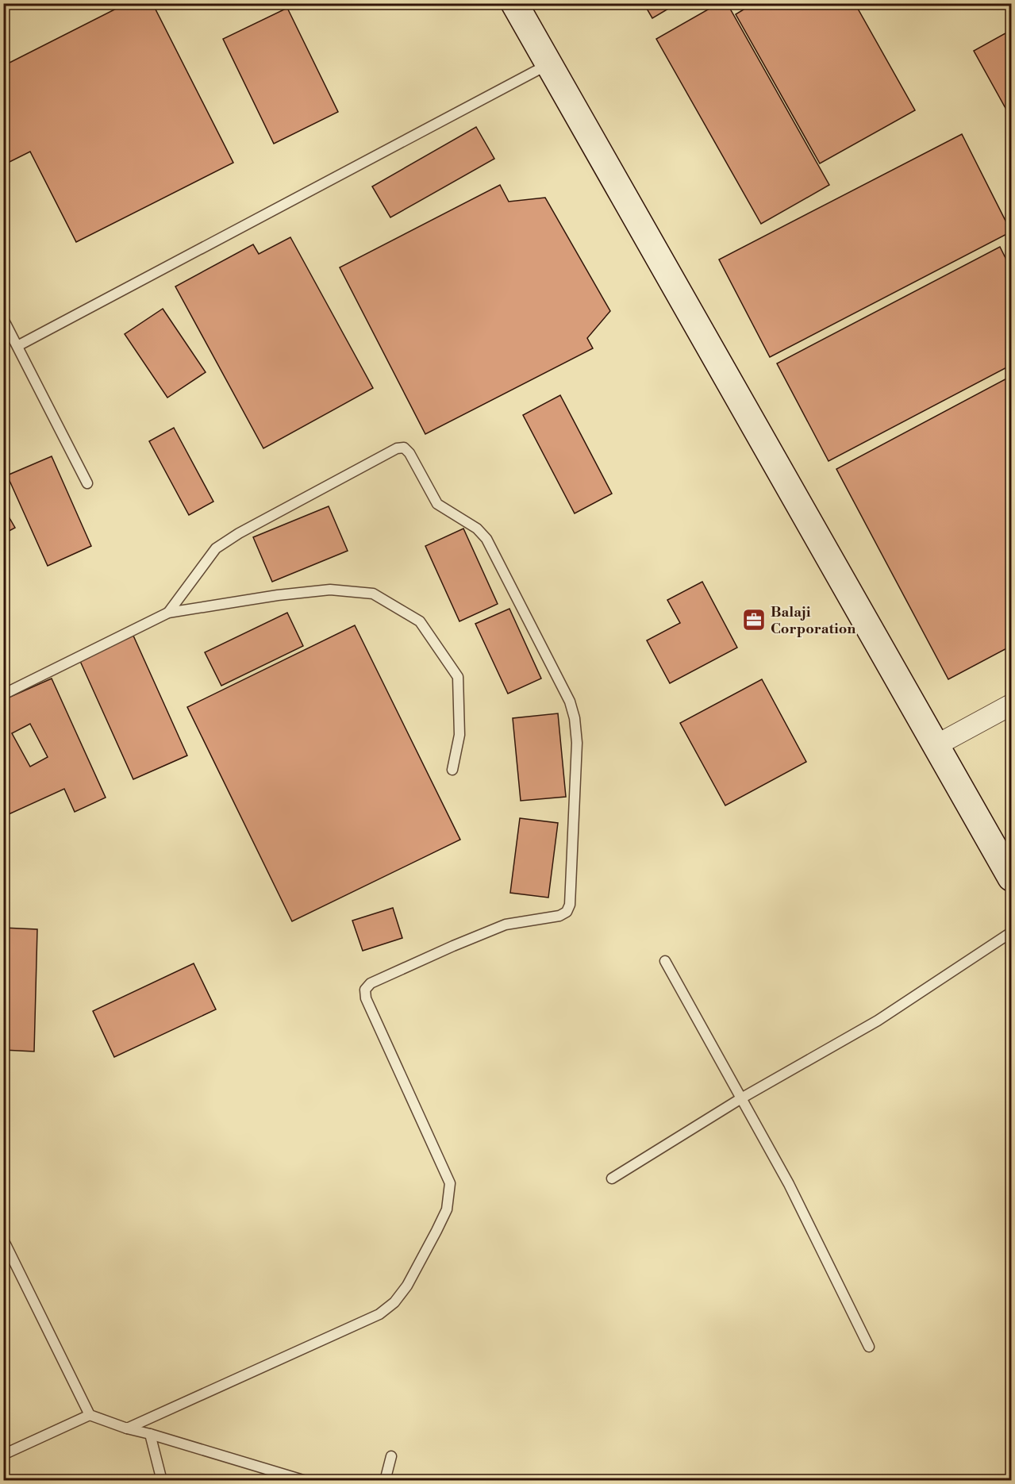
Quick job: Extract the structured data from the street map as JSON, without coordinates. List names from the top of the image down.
{
  "places": {
    "office": ["Balaji Corporation"]
  }
}
